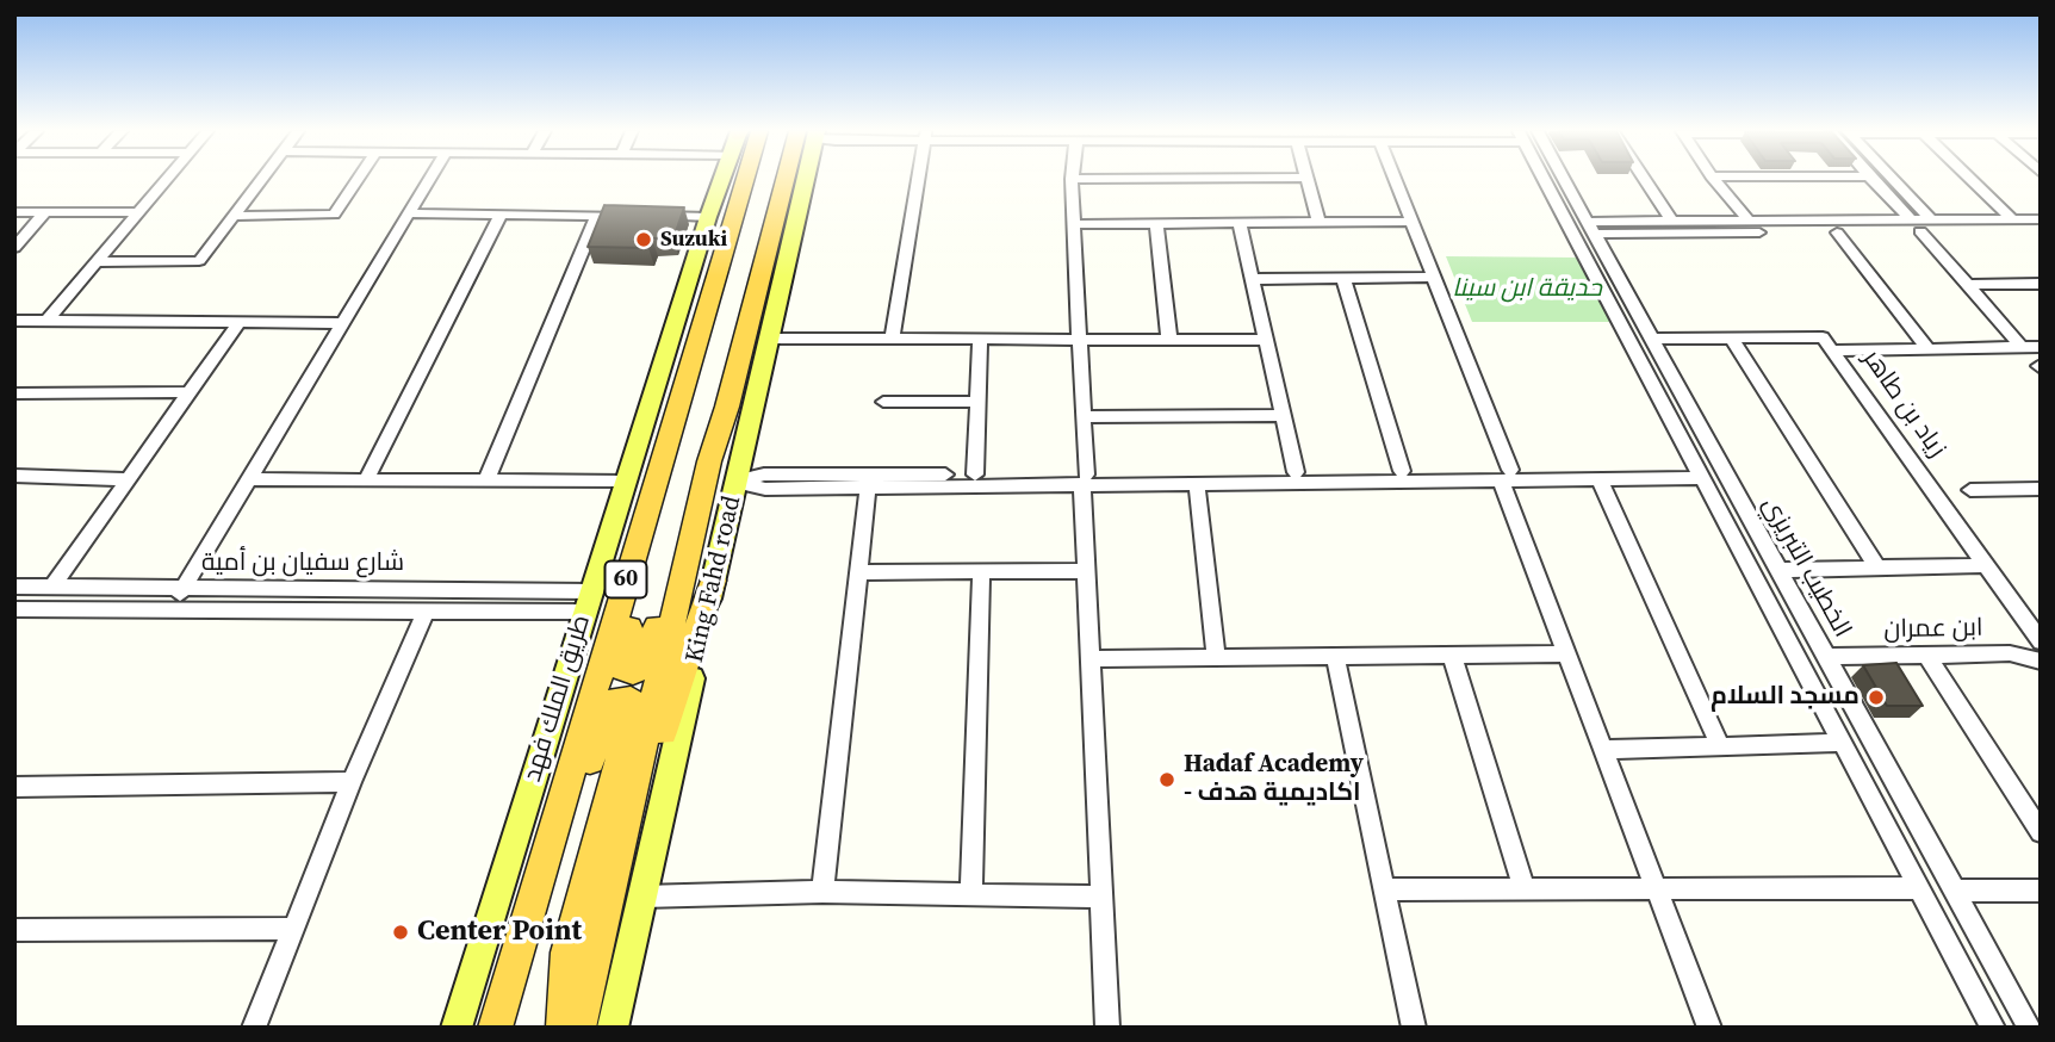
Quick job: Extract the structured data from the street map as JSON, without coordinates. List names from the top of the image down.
{
  "streets": {
    "highway": ["60", "طريق الملك فهد"],
    "main road": ["King Fahd road"],
    "street": [
      "زياد بن طاهر",
      "شارع سفيان بن أمية",
      "الخطيب التبريزي",
      "ابن عمران"
    ]
  },
  "crossings": [
    ["زياد بن طاهر", "الخطيب التبريزي"],
    ["شارع سفيان بن أمية", "طريق الملك فهد"],
    ["الخطيب التبريزي", "ابن عمران"]
  ],
  "parks": ["حديقة ابن سينا"],
  "places": [
    "Suzuki",
    "مسجد السلام",
    "Hadaf Academy - اكاديمية هدف",
    "Center Point"
  ]
}
